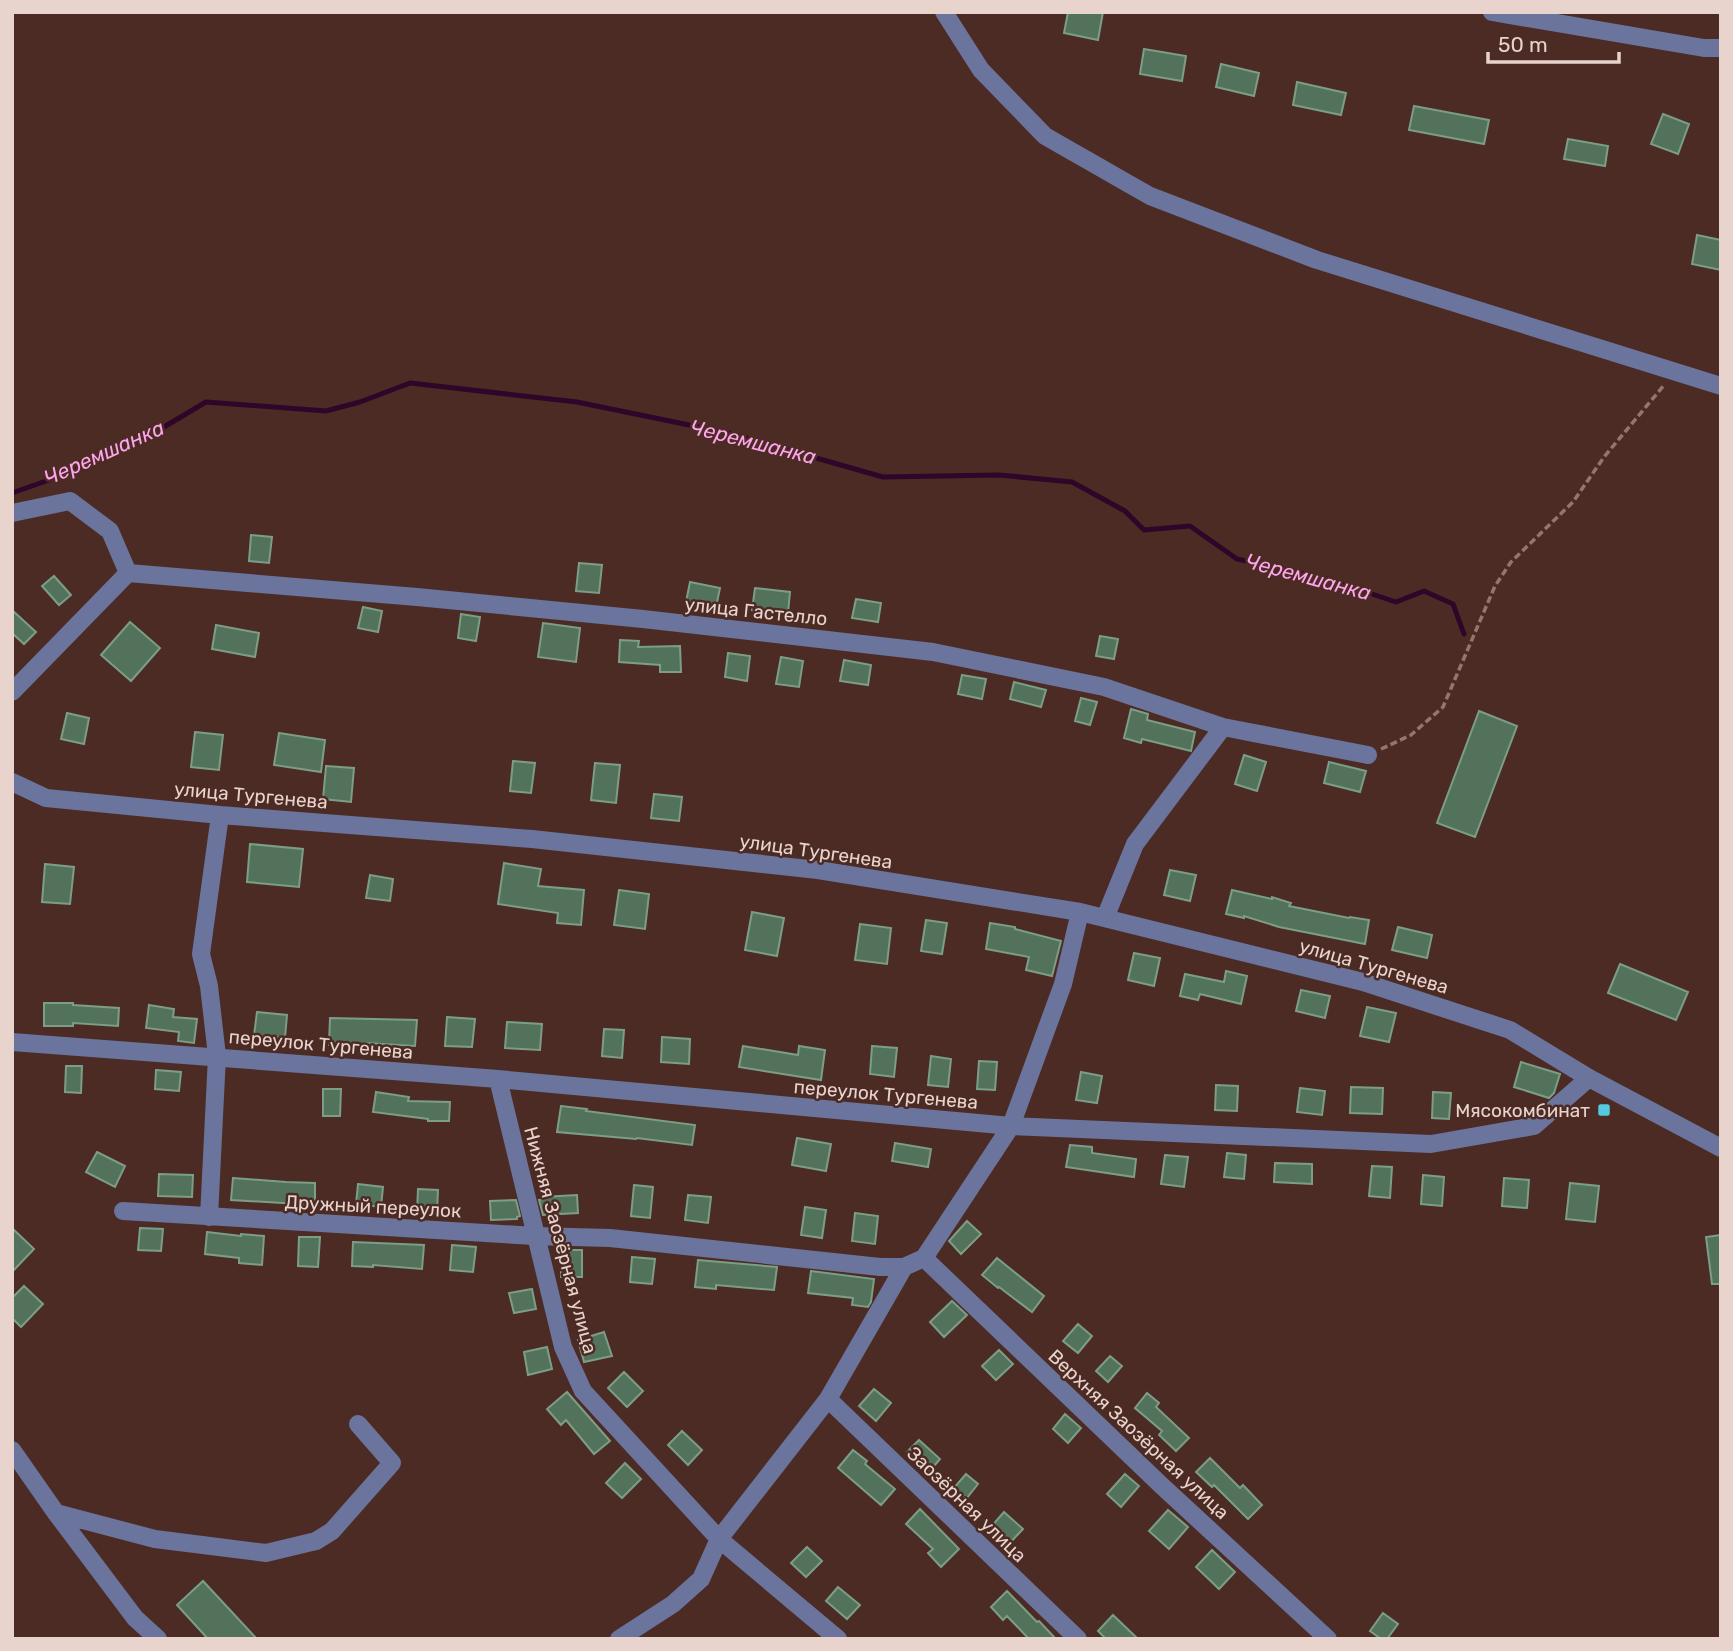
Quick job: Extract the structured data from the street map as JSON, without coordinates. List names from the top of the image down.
{
  "streets": {
    "street": [
      "улица Гастелло",
      "улица Тургенева",
      "переулок Тургенева",
      "Дружный переулок",
      "Нижняя Заозёрная улица",
      "Верхняя Заозёрная улица",
      "Заозёрная улица"
    ]
  },
  "crossings": [
    ["улица Тургенева", "переулок Тургенева"],
    ["переулок Тургенева", "Нижняя Заозёрная улица"],
    ["Дружный переулок", "Нижняя Заозёрная улица"]
  ],
  "water": ["Черемшанка"],
  "places": {
    "transit": ["Мясокомбинат"]
  },
  "scale_bar": "50 m"
}
